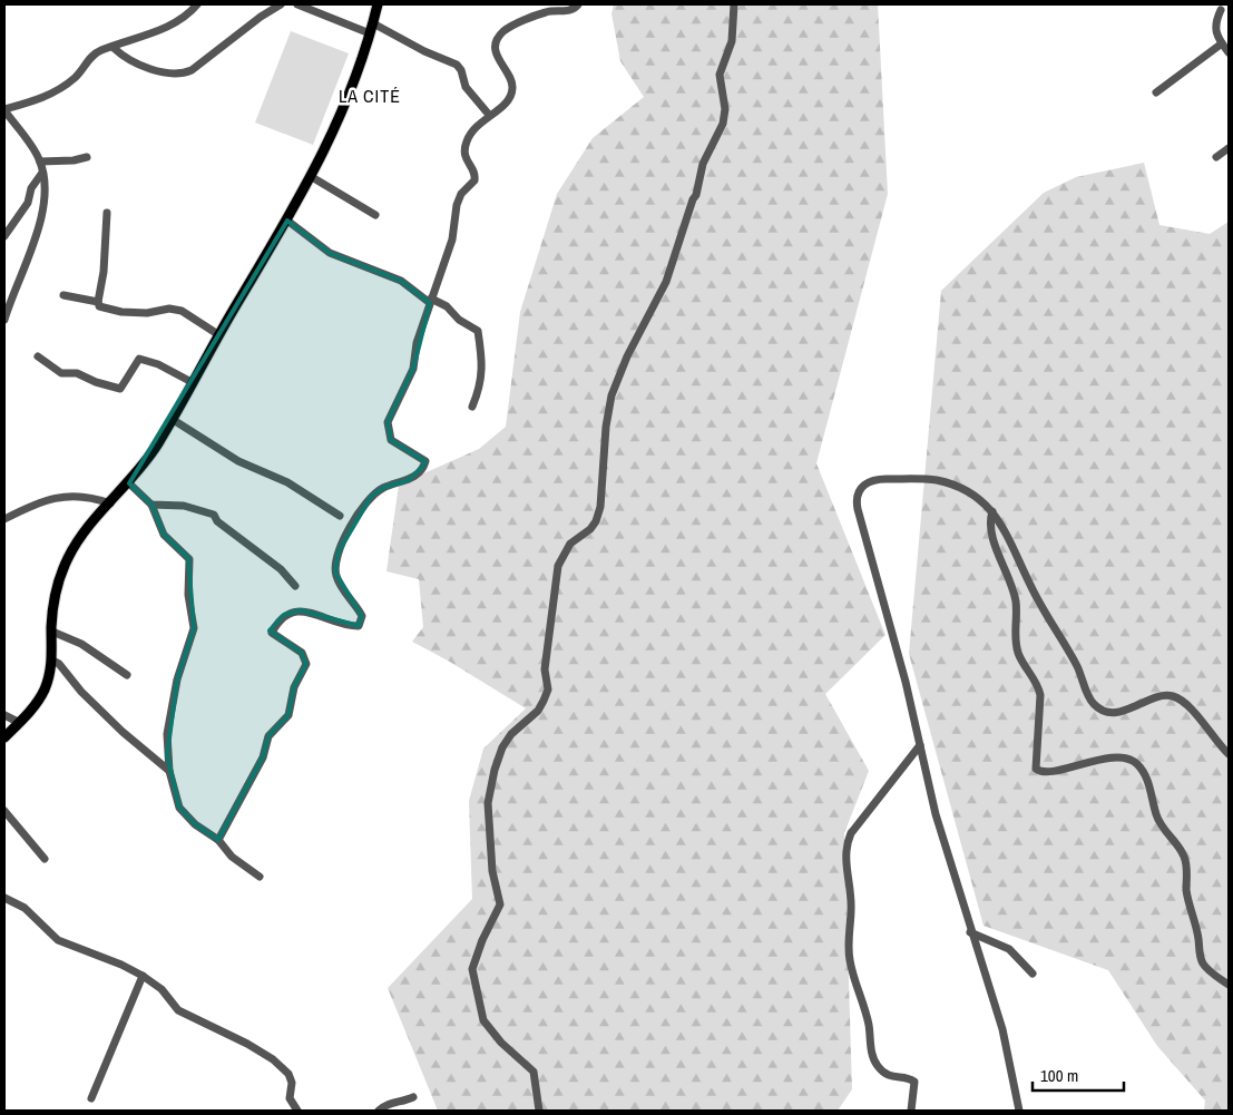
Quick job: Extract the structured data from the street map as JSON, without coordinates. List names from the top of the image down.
{
  "districts": ["LA CITÉ"],
  "scale_bar": "100 m"
}
